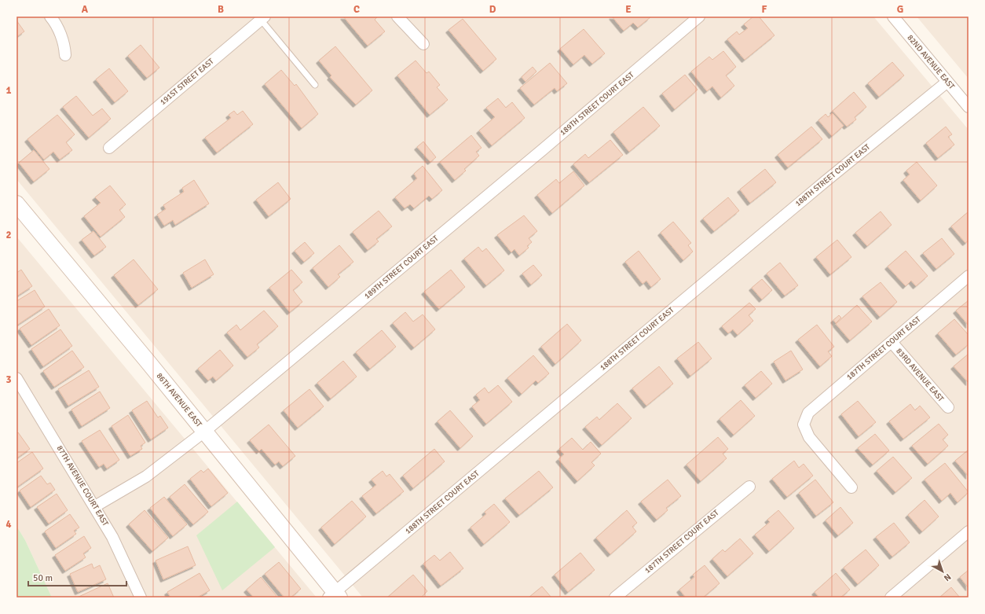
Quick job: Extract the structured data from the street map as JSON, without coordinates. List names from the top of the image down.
{
  "streets": {
    "street": [
      "82ND AVENUE EAST",
      "191ST STREET EAST",
      "189TH STREET COURT EAST",
      "188TH STREET COURT EAST",
      "187TH STREET COURT EAST",
      "83RD AVENUE EAST",
      "86TH AVENUE EAST",
      "87TH AVENUE COURT EAST"
    ]
  },
  "crossings": [
    ["82ND AVENUE EAST", "188TH STREET COURT EAST"],
    ["189TH STREET COURT EAST", "86TH AVENUE EAST"],
    ["189TH STREET COURT EAST", "87TH AVENUE COURT EAST"],
    ["188TH STREET COURT EAST", "86TH AVENUE EAST"],
    ["187TH STREET COURT EAST", "83RD AVENUE EAST"]
  ],
  "scale_bar": "50 m",
  "north": "bottom right",
  "grid": {
    "columns": [
      "A",
      "B",
      "C",
      "D",
      "E",
      "F",
      "G"
    ],
    "rows": [
      "1",
      "2",
      "3",
      "4"
    ]
  }
}
